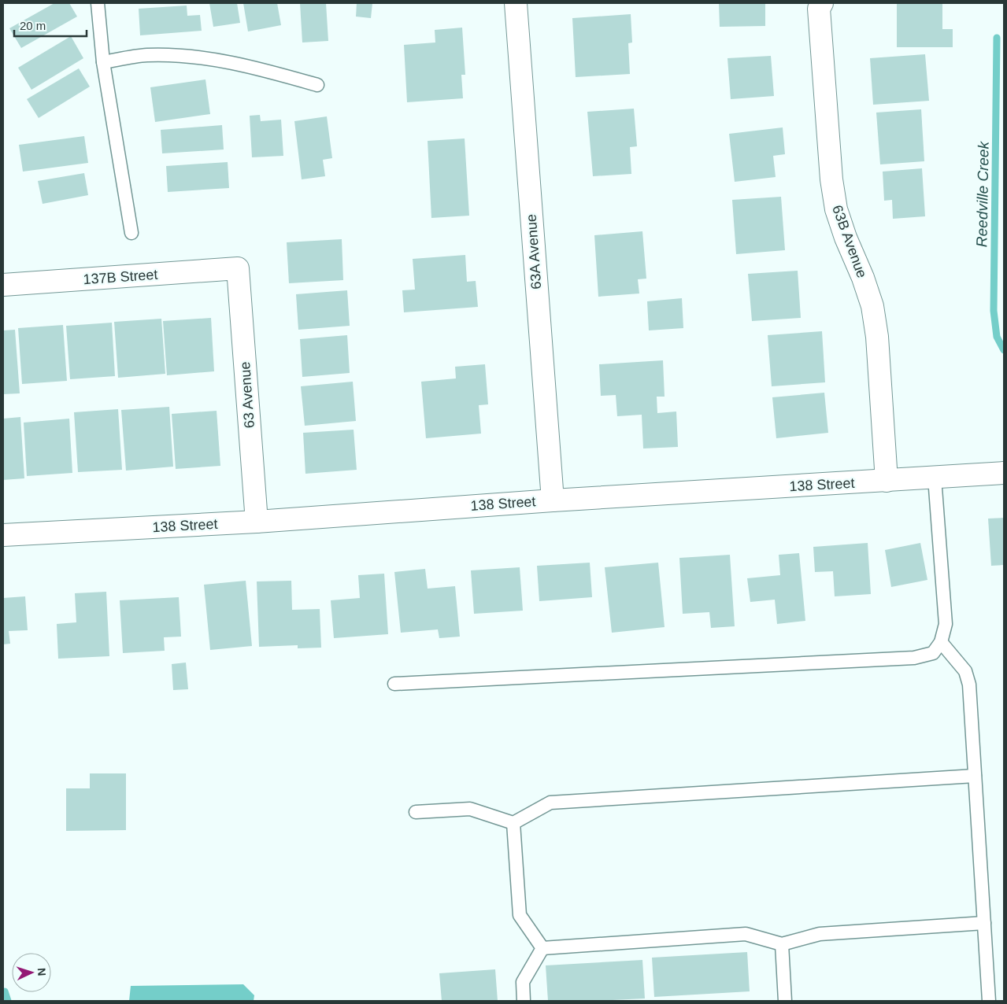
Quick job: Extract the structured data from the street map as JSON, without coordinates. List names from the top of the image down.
{
  "streets": {
    "street": [
      "63B Avenue",
      "63A Avenue",
      "137B Street",
      "63 Avenue",
      "138 Street"
    ]
  },
  "crossings": [
    ["63B Avenue", "138 Street"],
    ["63A Avenue", "138 Street"],
    ["137B Street", "63 Avenue"],
    ["63 Avenue", "138 Street"]
  ],
  "water": ["Reedville Creek"],
  "scale_bar": "20 m",
  "north": "right"
}
